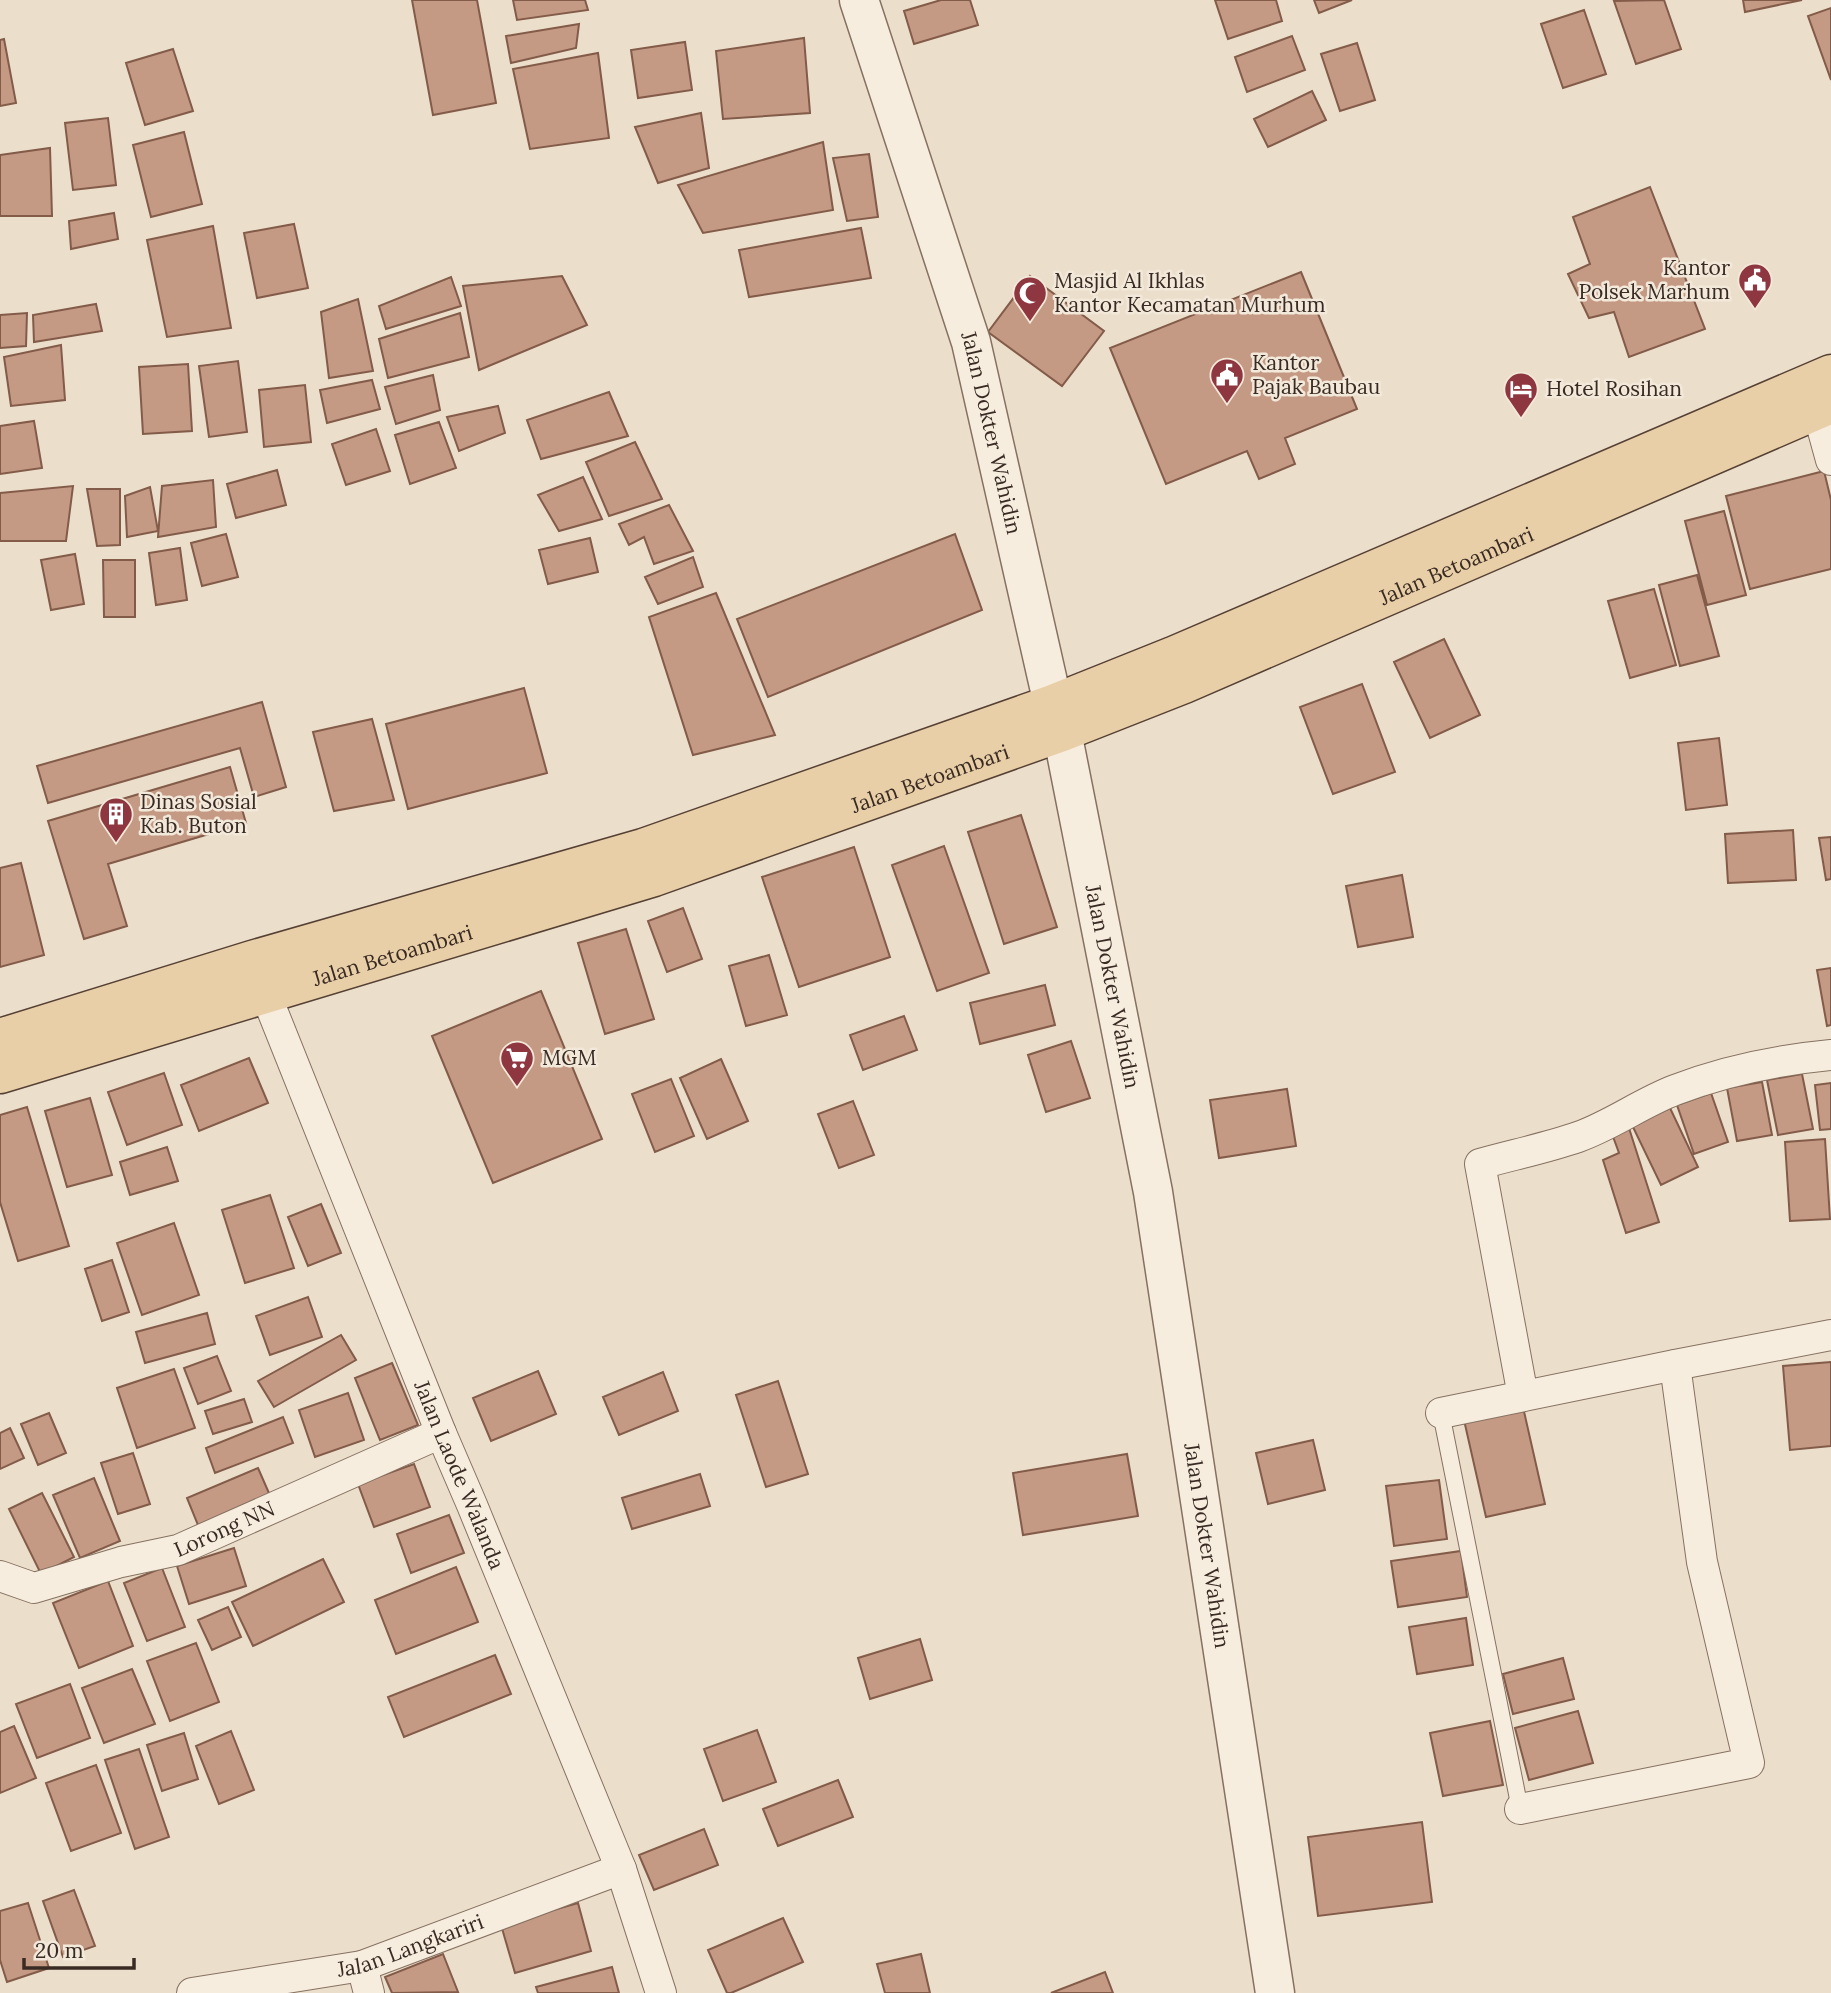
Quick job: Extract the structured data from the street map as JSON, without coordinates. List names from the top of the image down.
{
  "streets": {
    "main road": ["Jalan Betoambari"],
    "street": [
      "Jalan Dokter Wahidin",
      "Jalan Laode Walanda",
      "Lorong NN",
      "Jalan Langkariri"
    ]
  },
  "crossings": [
    ["Jalan Dokter Wahidin", "Jalan Betoambari"],
    ["Jalan Betoambari", "Jalan Laode Walanda"],
    ["Jalan Laode Walanda", "Lorong NN"],
    ["Jalan Laode Walanda", "Jalan Langkariri"]
  ],
  "places": {
    "public building": ["Kantor Polsek Marhum", "Kantor Pajak Baubau"],
    "mosque": ["Masjid Al Ikhlas Kantor Kecamatan Murhum"],
    "hotel": ["Hotel Rosihan"],
    "building": ["Dinas Sosial Kab. Buton"],
    "supermarket": ["MGM"]
  },
  "scale_bar": "20 m"
}
